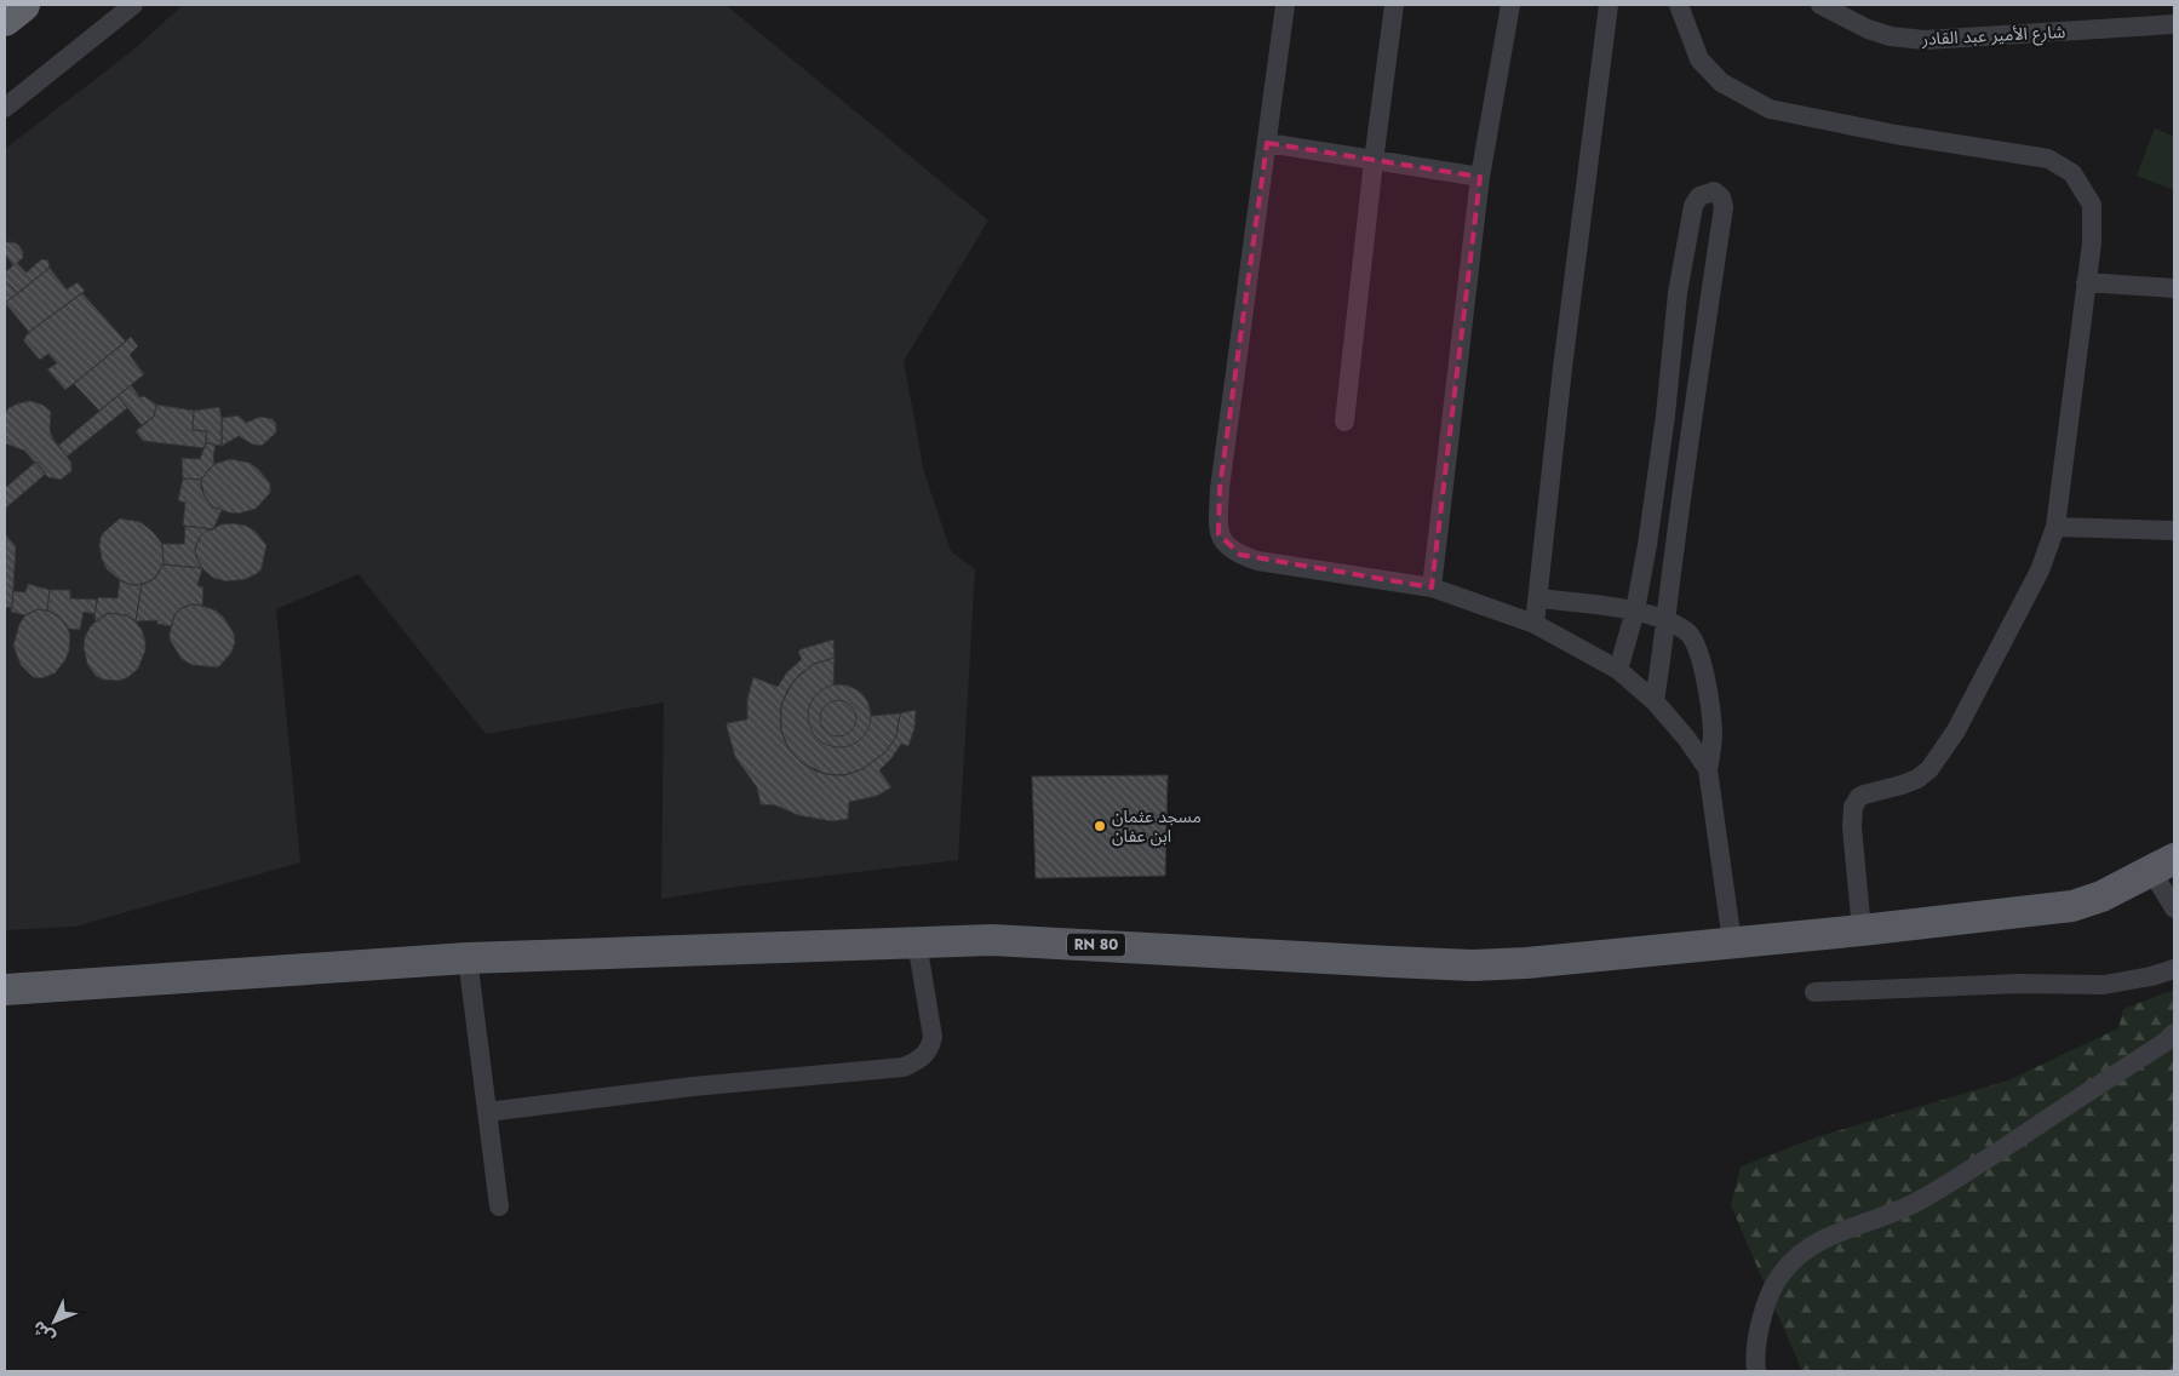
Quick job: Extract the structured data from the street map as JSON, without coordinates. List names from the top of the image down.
{
  "streets": {
    "main road": ["RN 80"],
    "street": ["شارع الأمير عبد القادر"]
  },
  "places": ["مسجد عثمان ابن عفان"],
  "north": "bottom left"
}
